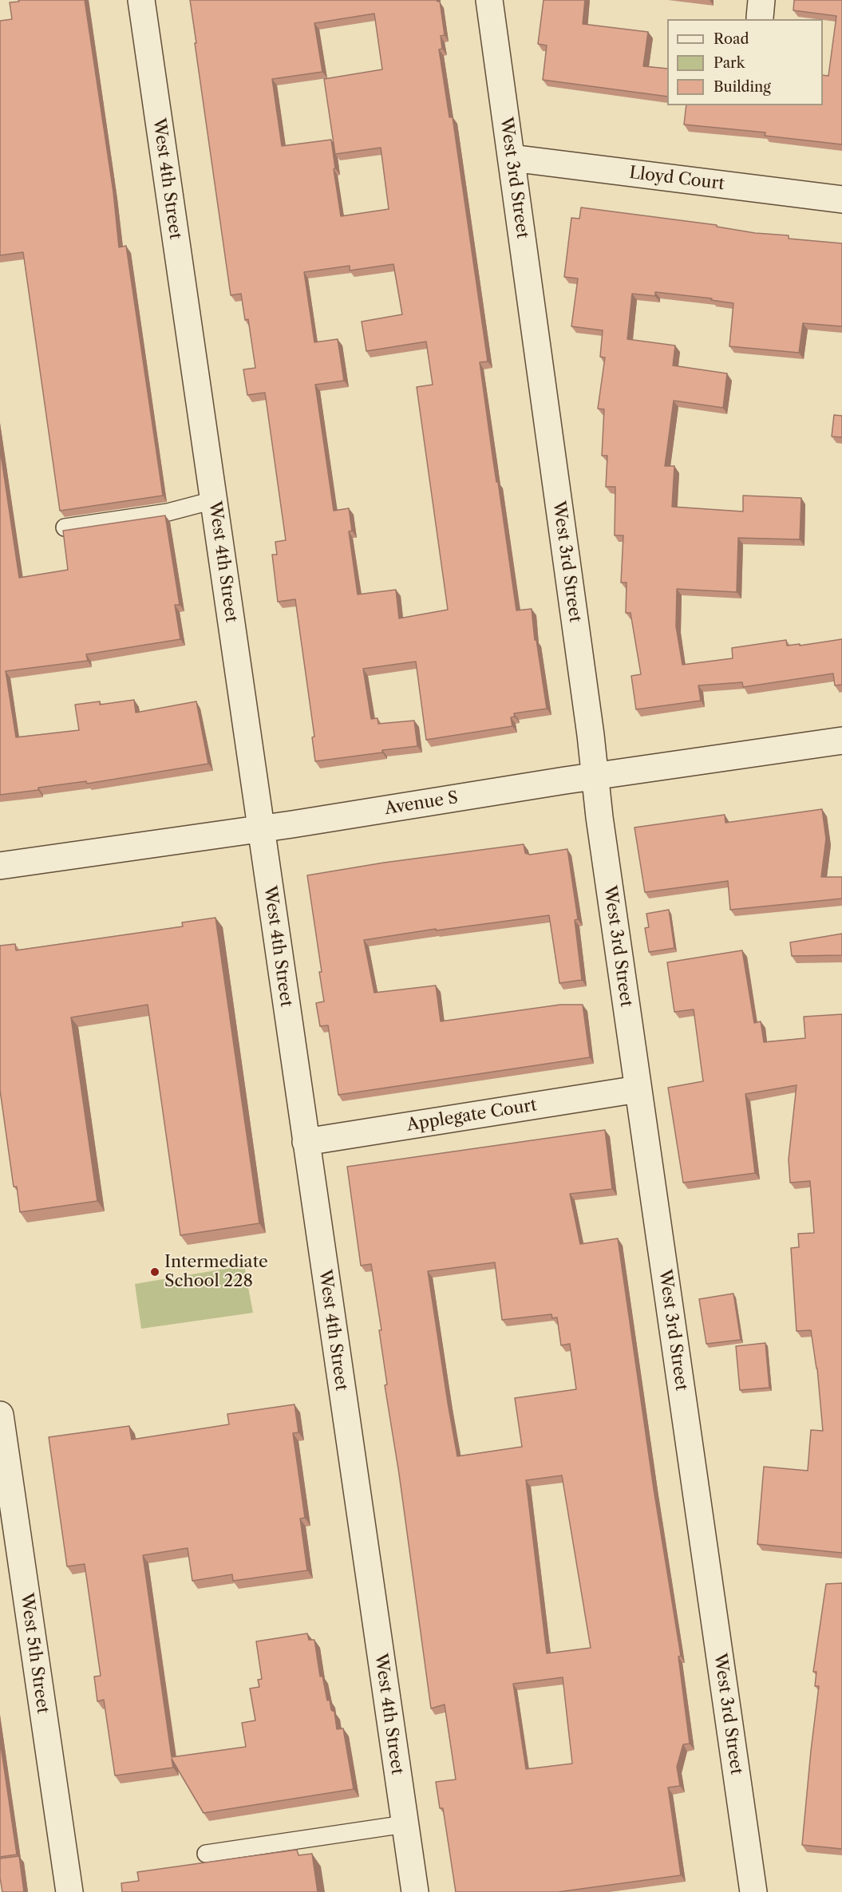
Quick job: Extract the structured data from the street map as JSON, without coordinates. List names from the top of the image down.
{
  "streets": {
    "street": [
      "West 3rd Street",
      "West 4th Street",
      "Lloyd Court",
      "Avenue S",
      "Applegate Court",
      "West 5th Street"
    ]
  },
  "crossings": [
    ["West 3rd Street", "Lloyd Court"],
    ["West 3rd Street", "Avenue S"],
    ["West 3rd Street", "Applegate Court"],
    ["West 4th Street", "Avenue S"],
    ["West 4th Street", "Applegate Court"]
  ],
  "places": ["Intermediate School 228"],
  "legend": ["Road", "Park", "Building"]
}
